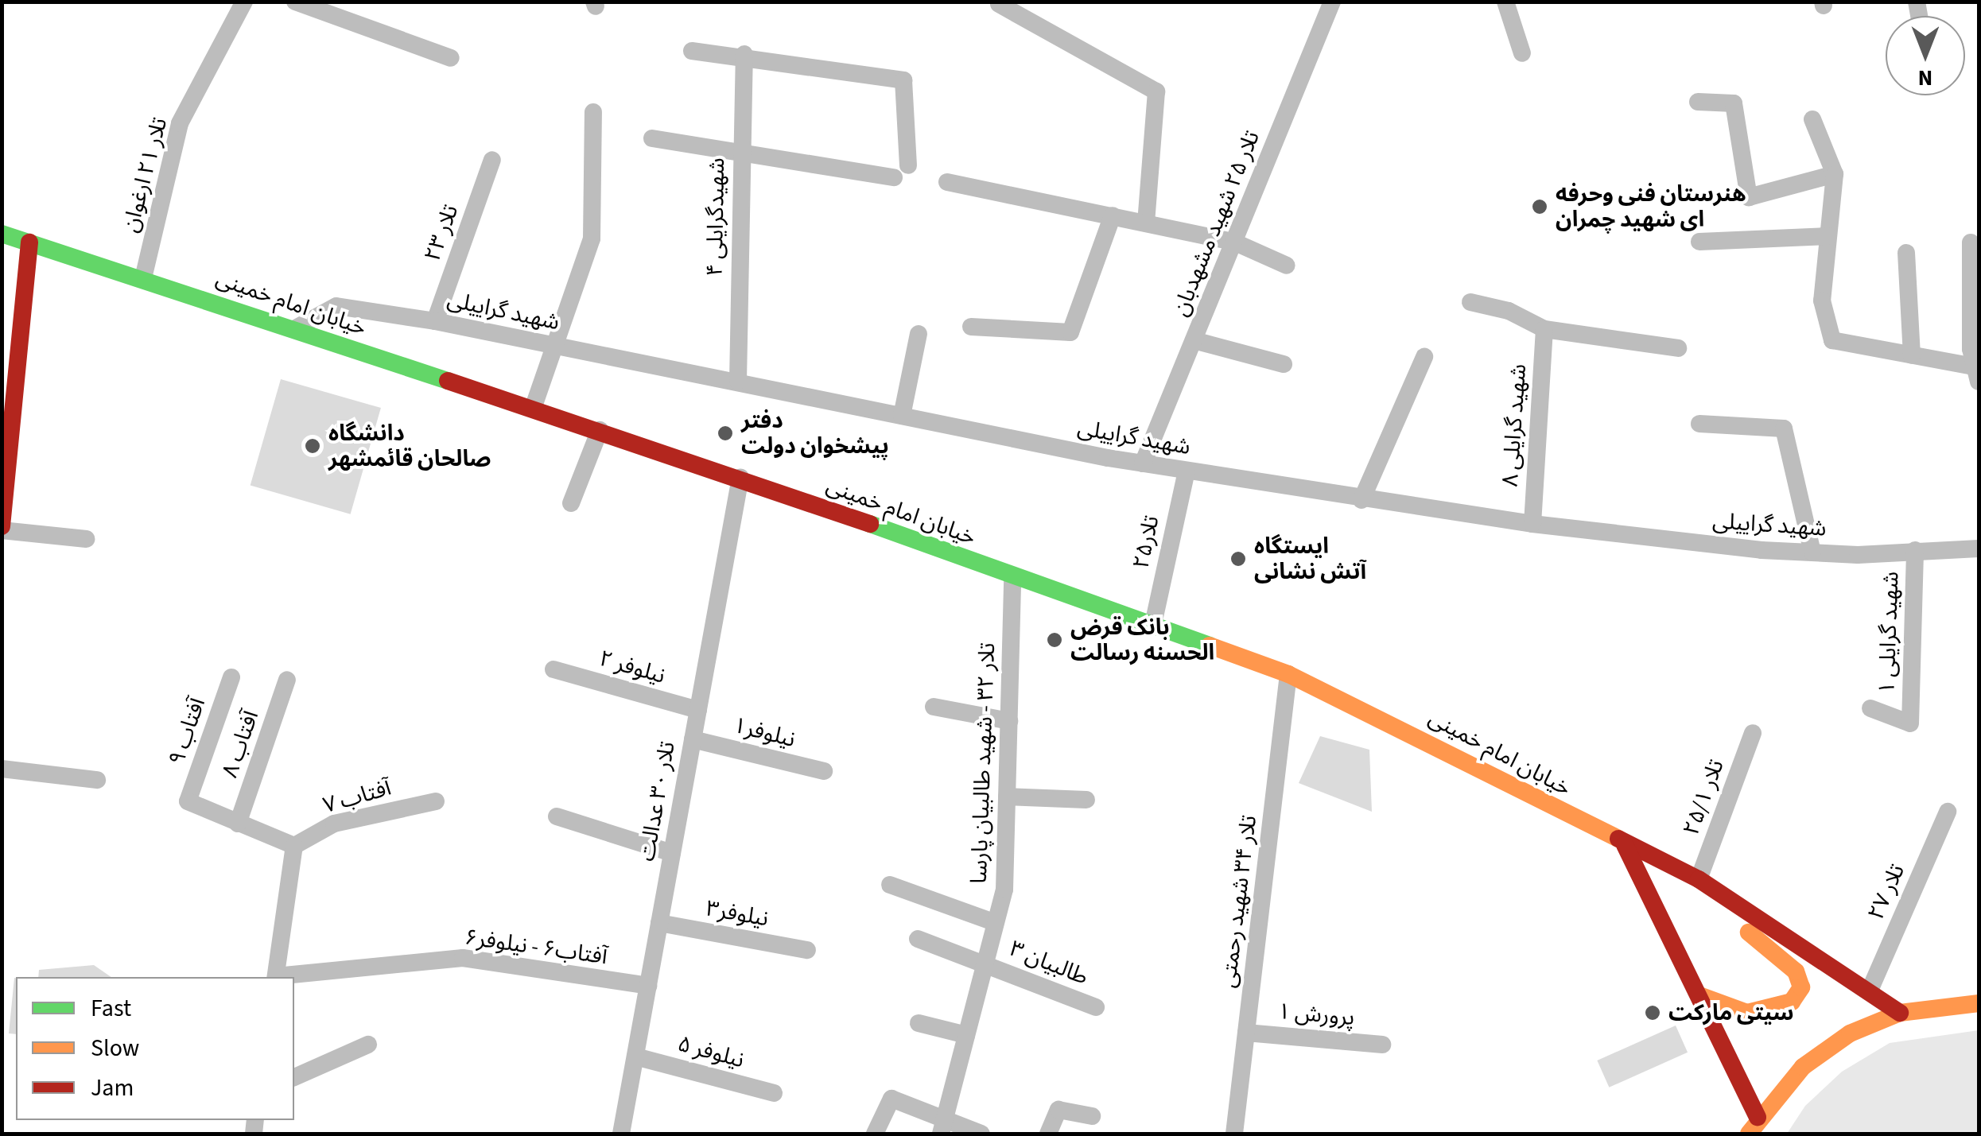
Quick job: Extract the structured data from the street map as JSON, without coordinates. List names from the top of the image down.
{
  "streets": {
    "main road": ["خیابان امام خمینی"],
    "street": [
      "تلار ۲۱ ارغوان",
      "شهیدگرایلی ۴",
      "تلار ۲۵ شهید مشهدبان",
      "تلار ۲۳",
      "شهید گراییلی",
      "شهید گرایلی ۸",
      "تلار۲۵",
      "شهید گرایلی ۱",
      "نیلوفر ۲",
      "آفتاب ۹",
      "نیلوفر۱",
      "آفتاب ۸",
      "تلار ۳۲ - شهید طالبیان پارسا",
      "آفتاب ۷",
      "تلار ۲۵/۱",
      "تلار ۳۰ عدالت",
      "تلار ۲۷",
      "تلار ۳۴ شهید رحمتی",
      "نیلوفر۳",
      "آفتاب۶ - نیلوفر۶",
      "طالبیان ۳",
      "پرورش ۱",
      "نیلوفر ۵"
    ]
  },
  "crossings": [
    ["تلار ۲۱ ارغوان", "خیابان امام خمینی"],
    ["شهیدگرایلی ۴", "شهید گراییلی"],
    ["تلار ۲۵ شهید مشهدبان", "شهید گراییلی"],
    ["تلار ۲۳", "شهید گراییلی"],
    ["خیابان امام خمینی", "شهید گراییلی"],
    ["خیابان امام خمینی", "تلار۲۵"],
    ["خیابان امام خمینی", "تلار ۳۲ - شهید طالبیان پارسا"],
    ["خیابان امام خمینی", "تلار ۲۵/۱"],
    ["خیابان امام خمینی", "تلار ۳۰ عدالت"],
    ["خیابان امام خمینی", "تلار ۲۷"],
    ["خیابان امام خمینی", "تلار ۳۴ شهید رحمتی"],
    ["شهید گراییلی", "شهید گرایلی ۸"],
    ["شهید گراییلی", "تلار۲۵"],
    ["شهید گراییلی", "شهید گرایلی ۱"],
    ["نیلوفر ۲", "تلار ۳۰ عدالت"],
    ["آفتاب ۹", "آفتاب ۸"],
    ["نیلوفر۱", "تلار ۳۰ عدالت"],
    ["تلار ۳۲ - شهید طالبیان پارسا", "طالبیان ۳"],
    ["تلار ۳۰ عدالت", "نیلوفر۳"],
    ["تلار ۳۰ عدالت", "آفتاب۶ - نیلوفر۶"],
    ["تلار ۳۰ عدالت", "نیلوفر ۵"],
    ["تلار ۳۴ شهید رحمتی", "پرورش ۱"]
  ],
  "places": [
    "هنرستان فنی وحرفه ای شهید چمران",
    "دفتر پیشخوان دولت",
    "دانشگاه صالحان قائمشهر",
    "ایستگاه آتش نشانی",
    "بانک قرض الحسنه رسالت",
    "سیتی مارکت"
  ],
  "legend": ["Fast", "Slow", "Jam"],
  "north": "bottom"
}
